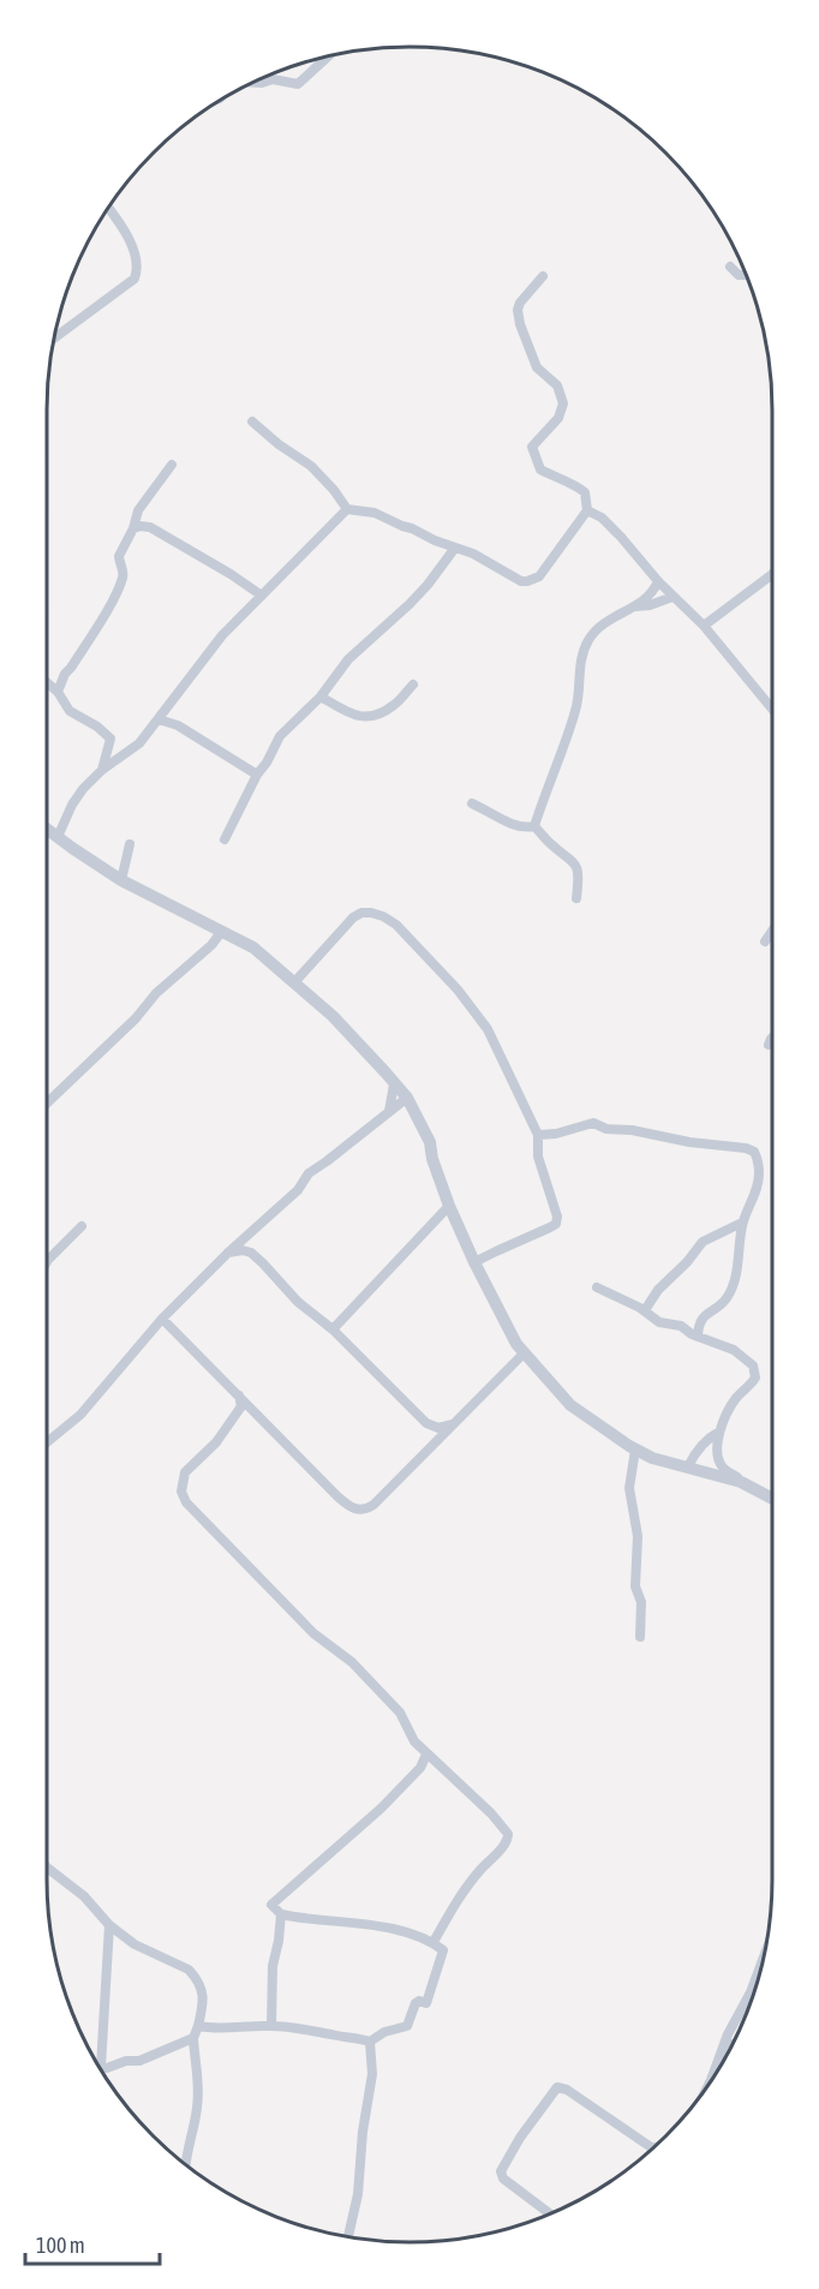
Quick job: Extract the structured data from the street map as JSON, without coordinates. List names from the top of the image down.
{
  "scale_bar": "100 m"
}
